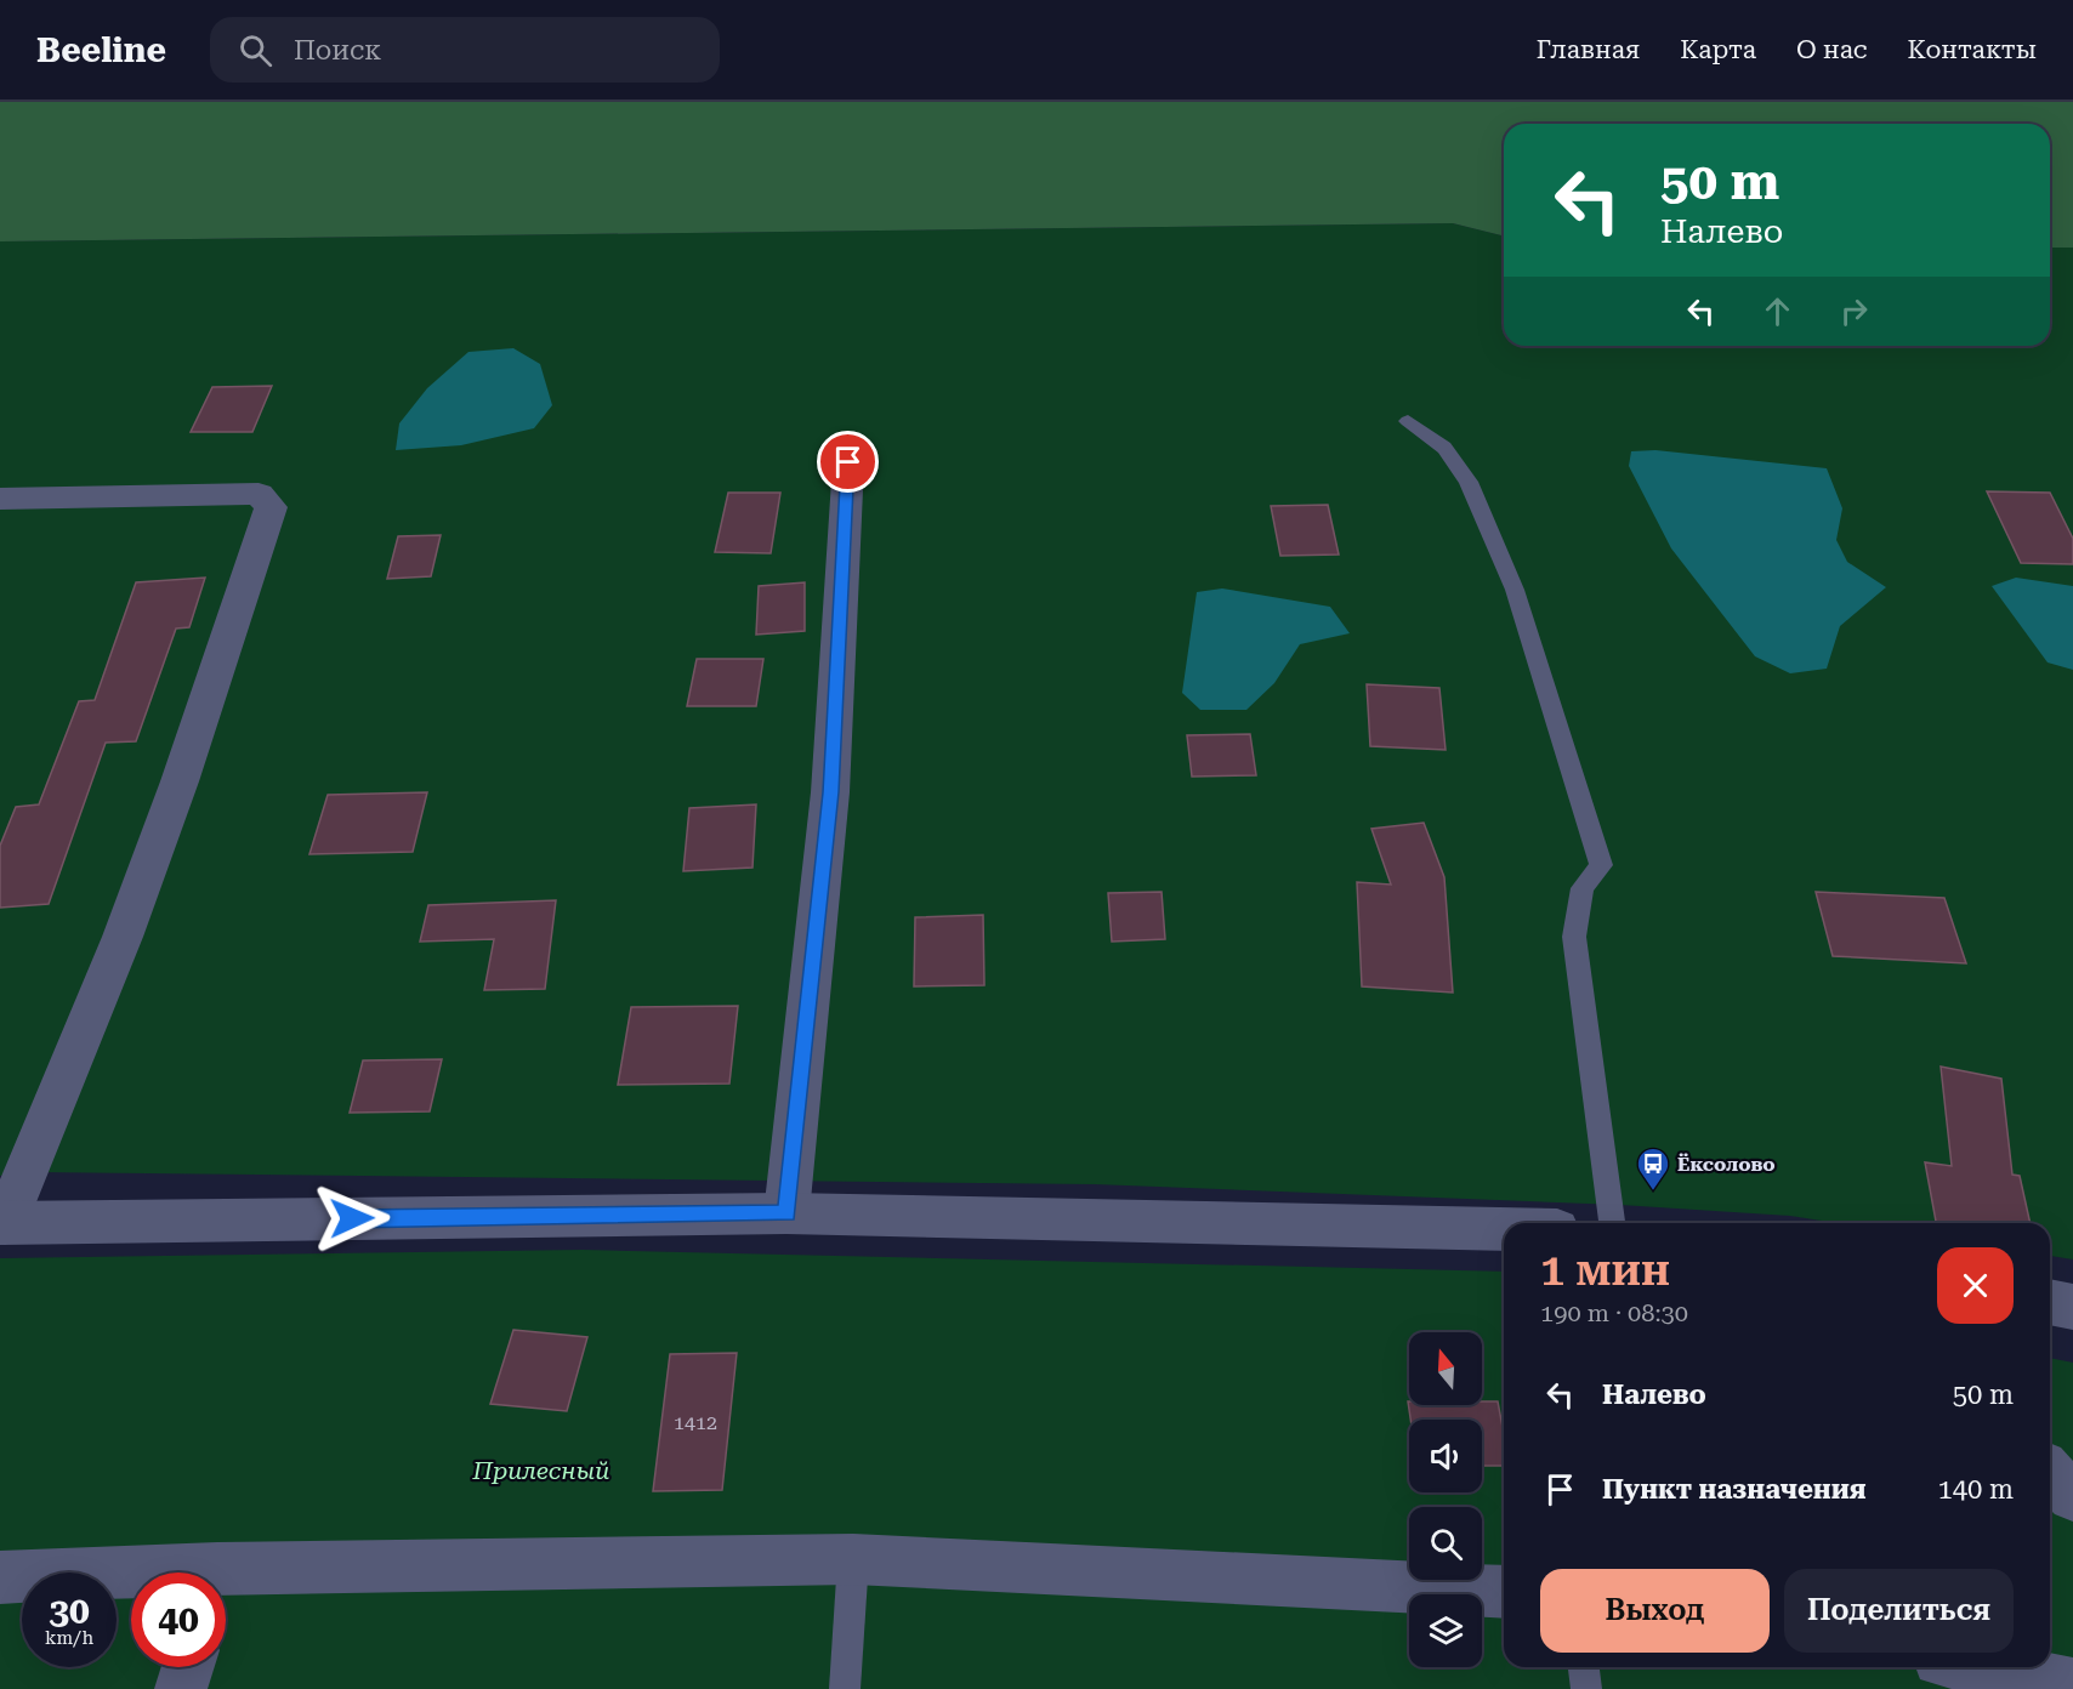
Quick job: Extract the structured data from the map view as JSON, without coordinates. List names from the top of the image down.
{
  "parks": ["Прилесный"],
  "places": {
    "bus stop": ["Ёксолово"]
  },
  "house_numbers": ["1412"],
  "north": "top",
  "page": {
    "header": "Beeline",
    "search": "Поиск",
    "nav": [
      "Главная",
      "Карта",
      "О нас",
      "Контакты"
    ],
    "turn": ["50 m", "Налево"],
    "heading": ["1 мин", "190 m · 08:30"],
    "list": [
      {
        "name": "Налево",
        "value": "50 m"
      },
      {
        "name": "Пункт назначения",
        "value": "140 m"
      }
    ],
    "buttons": ["Выход", "Поделиться"],
    "speed": "30 km/h",
    "limit": "40"
  }
}
